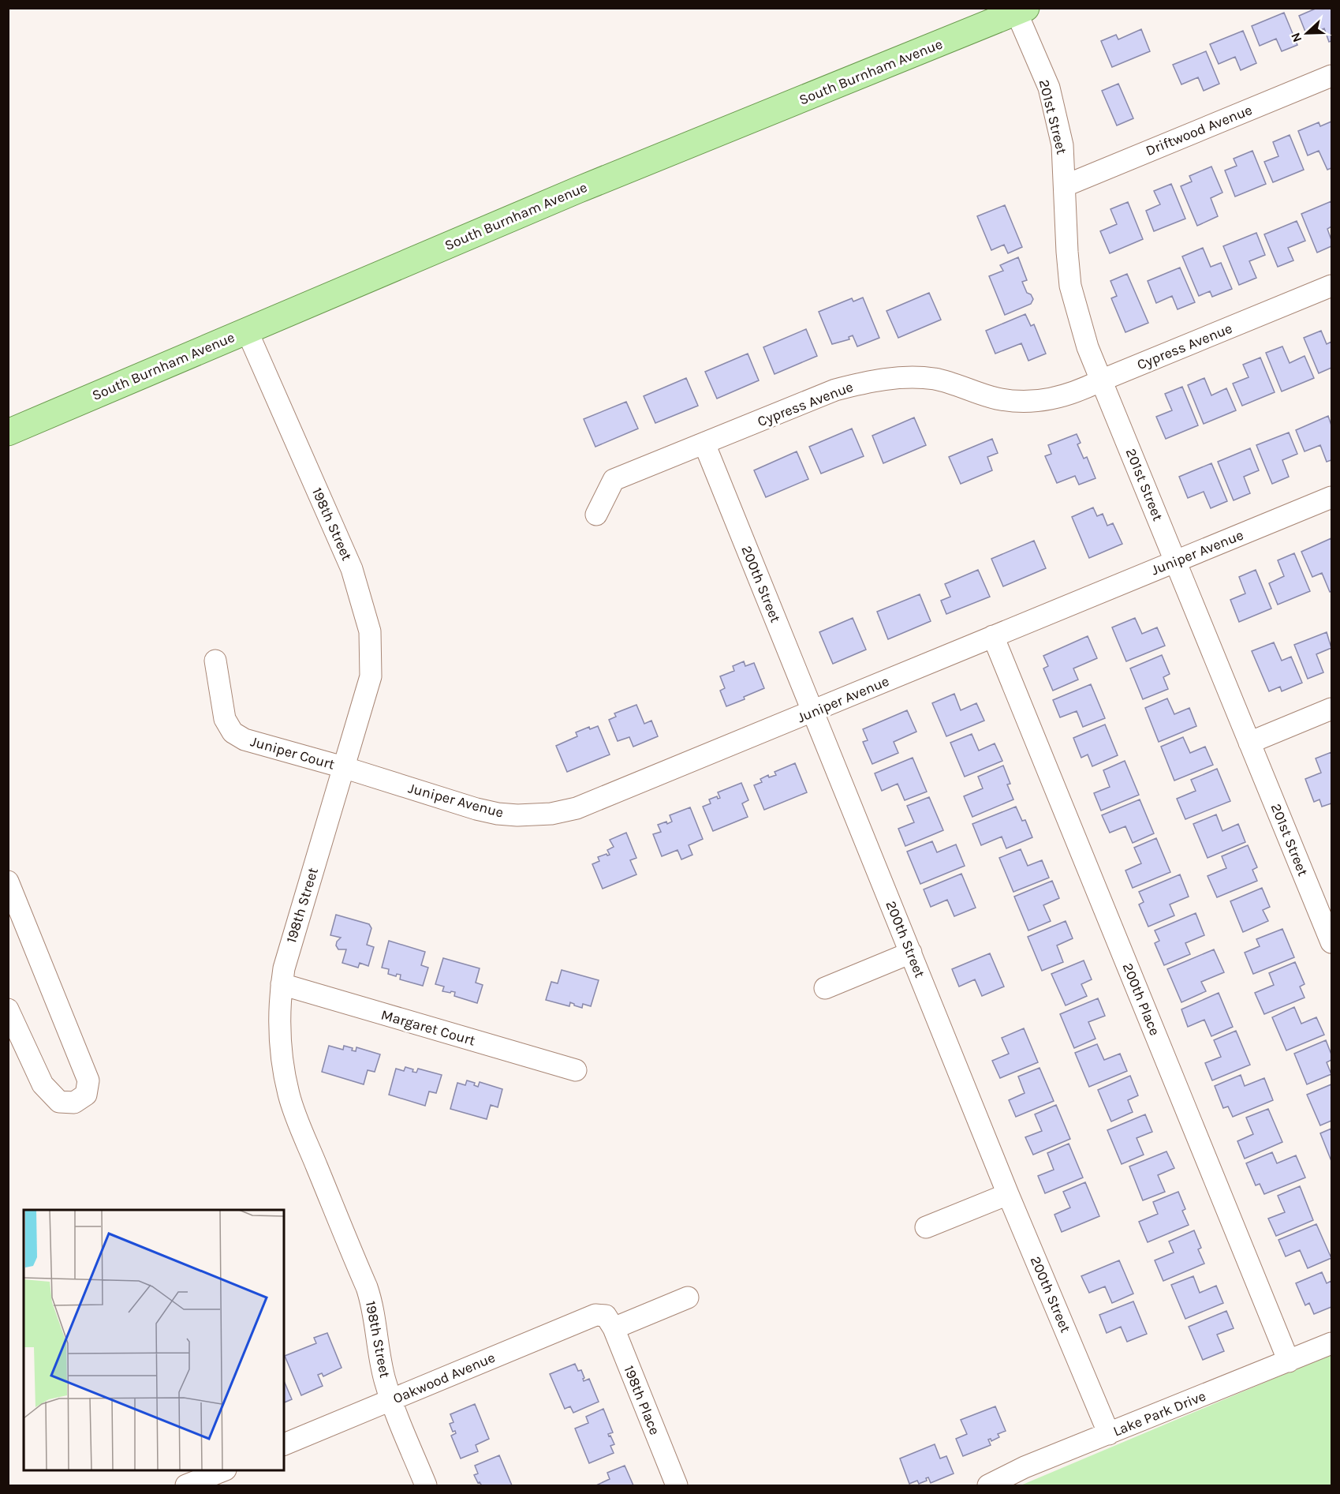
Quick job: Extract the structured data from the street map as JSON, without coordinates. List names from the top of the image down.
{
  "streets": {
    "main road": ["South Burnham Avenue"],
    "street": [
      "201st Street",
      "Driftwood Avenue",
      "Cypress Avenue",
      "198th Street",
      "Juniper Avenue",
      "200th Street",
      "Juniper Court",
      "200th Place",
      "Margaret Court",
      "Oakwood Avenue",
      "198th Place",
      "Lake Park Drive"
    ]
  },
  "crossings": [
    ["South Burnham Avenue", "201st Street"],
    ["South Burnham Avenue", "198th Street"],
    ["201st Street", "Driftwood Avenue"],
    ["201st Street", "Cypress Avenue"],
    ["201st Street", "Juniper Avenue"],
    ["Cypress Avenue", "200th Street"],
    ["198th Street", "Juniper Avenue"],
    ["198th Street", "Juniper Court"],
    ["198th Street", "Margaret Court"],
    ["198th Street", "Oakwood Avenue"],
    ["Juniper Avenue", "200th Street"],
    ["Juniper Avenue", "Juniper Court"],
    ["Juniper Avenue", "200th Place"],
    ["200th Street", "Lake Park Drive"],
    ["200th Place", "Lake Park Drive"],
    ["Oakwood Avenue", "198th Place"]
  ],
  "north": "left"
}
